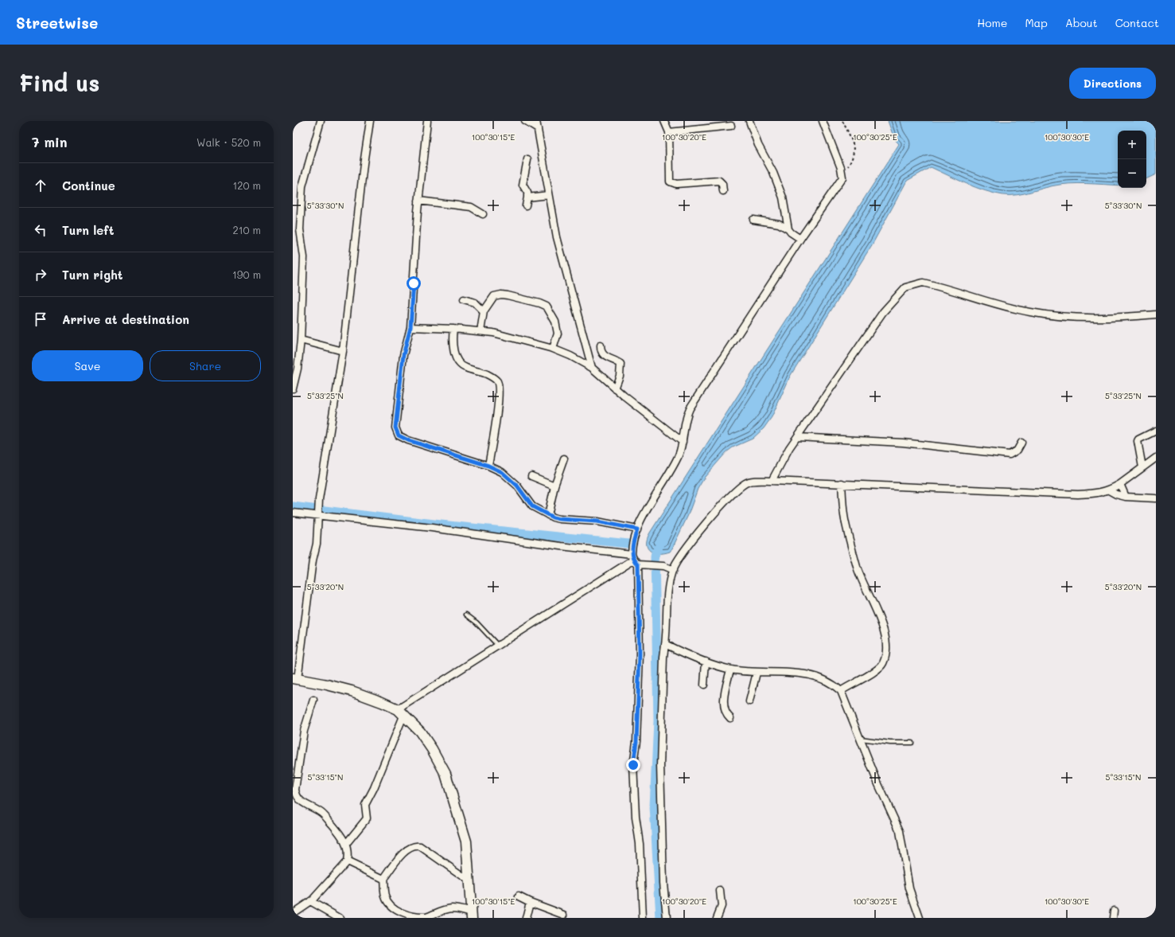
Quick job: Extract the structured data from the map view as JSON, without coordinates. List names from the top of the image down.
{
  "page": {
    "header": "Streetwise",
    "nav": [
      "Home",
      "Map",
      "About",
      "Contact"
    ],
    "buttons": [
      "Directions",
      ["Save", "Share"]
    ],
    "title": "Find us",
    "heading": ["7 min", "Walk · 520 m"],
    "map_buttons": ["+", "−"],
    "list": [
      ["Continue", "120 m"],
      ["Turn left", "210 m"],
      ["Turn right", "190 m"],
      "Arrive at destination"
    ]
  },
  "coordinates": [
    "100°30'15\"E",
    "100°30'20\"E",
    "100°30'25\"E",
    "100°30'30\"E",
    "5°33'30\"N",
    "5°33'25\"N",
    "5°33'20\"N",
    "5°33'15\"N"
  ]
}
